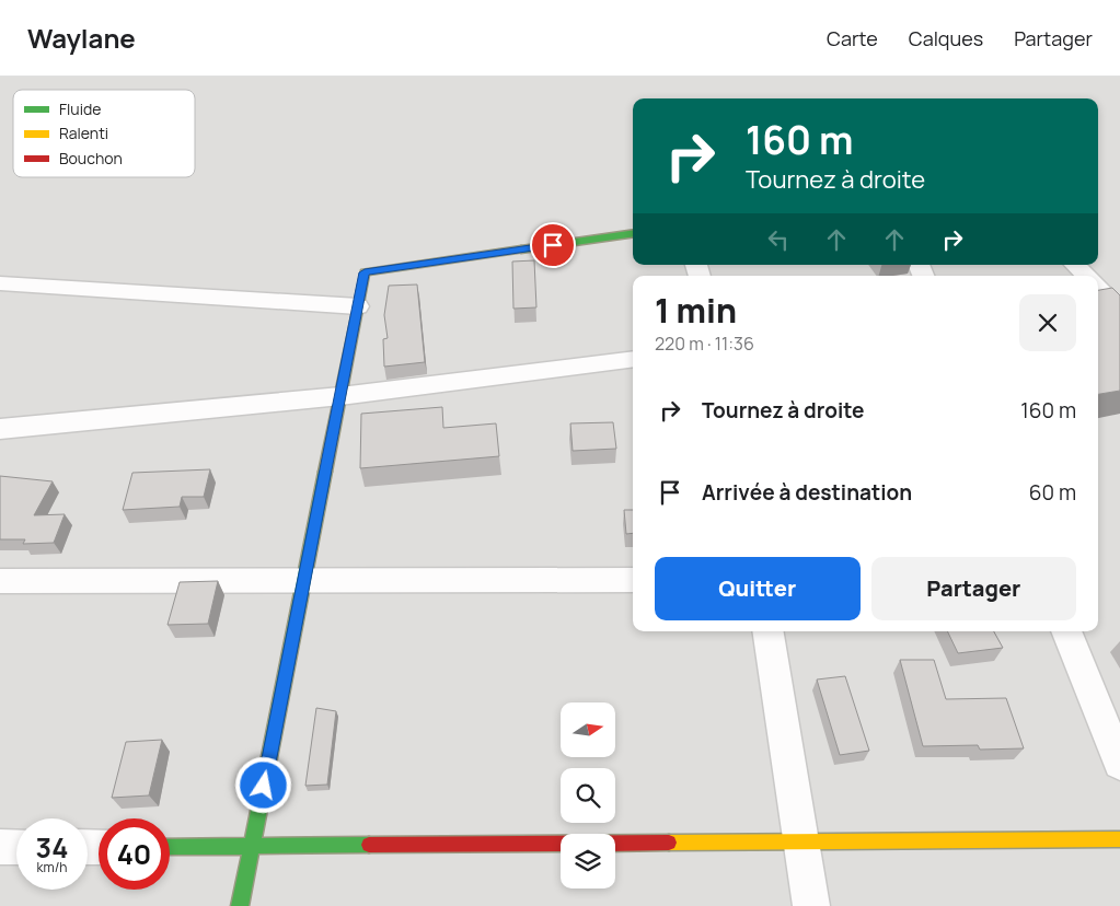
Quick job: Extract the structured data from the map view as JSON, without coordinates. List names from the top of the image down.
{
  "legend": ["Fluide", "Ralenti", "Bouchon"],
  "north": "right",
  "page": {
    "header": "Waylane",
    "nav": ["Carte", "Calques", "Partager"],
    "turn": ["160 m", "Tournez à droite"],
    "heading": ["1 min", "220 m · 11:36"],
    "list": [
      {
        "name": "Tournez à droite",
        "value": "160 m"
      },
      {
        "name": "Arrivée à destination",
        "value": "60 m"
      }
    ],
    "buttons": ["Quitter", "Partager"],
    "speed": "34 km/h",
    "limit": "40"
  }
}
